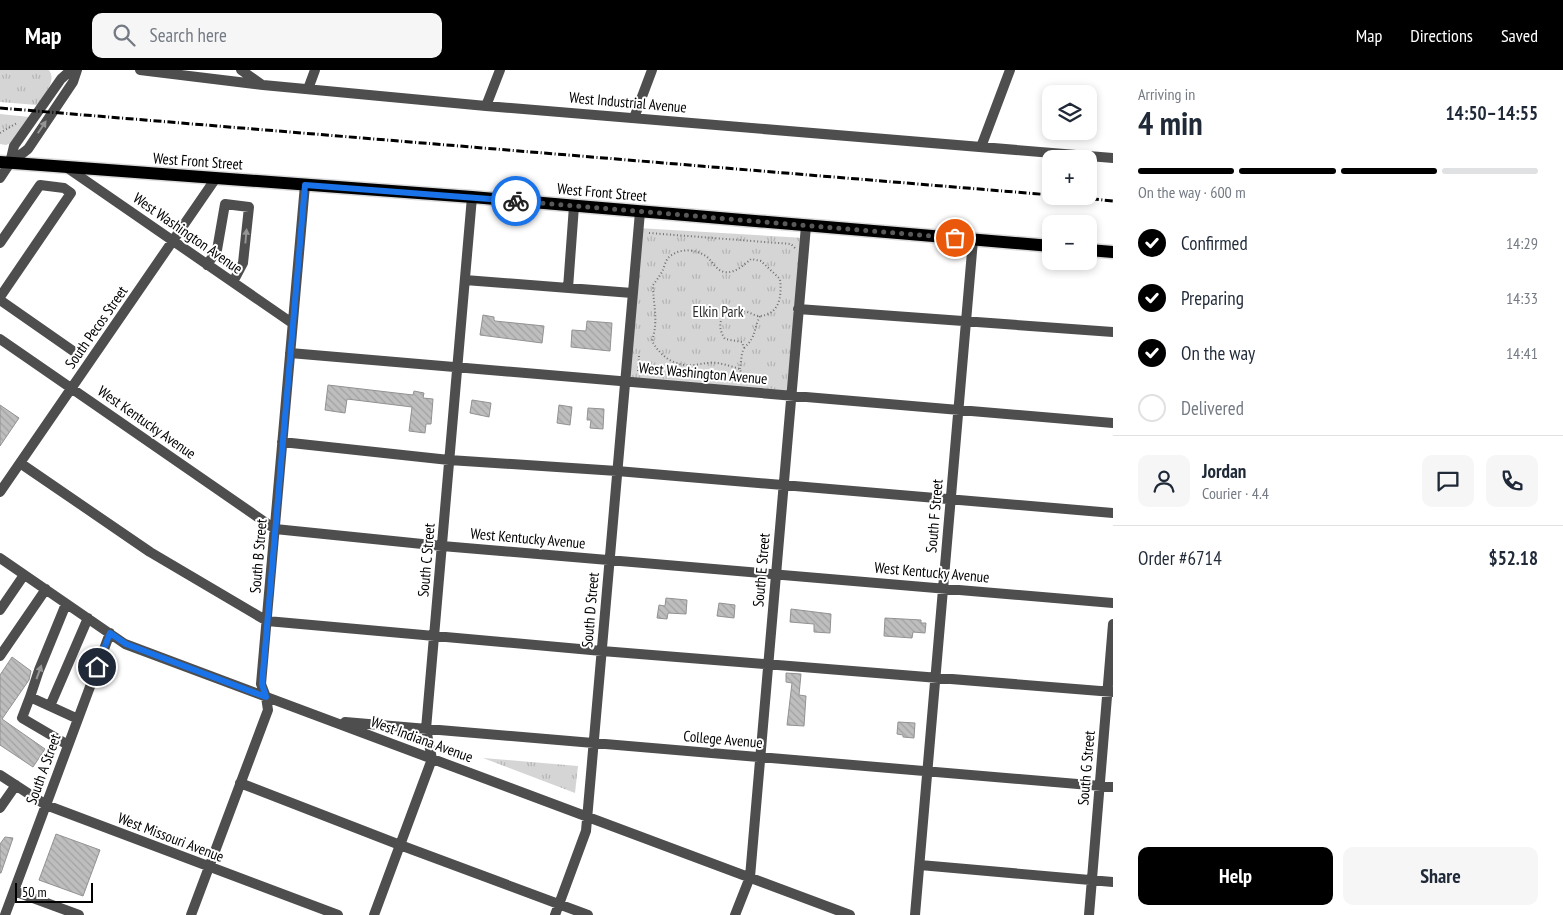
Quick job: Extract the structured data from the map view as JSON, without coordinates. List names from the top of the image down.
{
  "streets": {
    "main road": ["West Front Street"],
    "street": [
      "West Industrial Avenue",
      "West Washington Avenue",
      "South Pecos Street",
      "West Kentucky Avenue",
      "South F Street",
      "South B Street",
      "South C Street",
      "South E Street",
      "South D Street",
      "West Indiana Avenue",
      "College Avenue",
      "South G Street",
      "South A Street",
      "West Missouri Avenue"
    ]
  },
  "crossings": [
    ["West Front Street", "West Washington Avenue"],
    ["West Front Street", "South Pecos Street"],
    ["West Front Street", "South F Street"],
    ["West Front Street", "South B Street"],
    ["West Front Street", "South C Street"],
    ["West Front Street", "South E Street"],
    ["West Front Street", "South D Street"],
    ["West Washington Avenue", "South Pecos Street"],
    ["West Washington Avenue", "South F Street"],
    ["West Washington Avenue", "South B Street"],
    ["West Washington Avenue", "South C Street"],
    ["West Washington Avenue", "South E Street"],
    ["West Washington Avenue", "South D Street"],
    ["South Pecos Street", "West Kentucky Avenue"],
    ["West Kentucky Avenue", "South F Street"],
    ["West Kentucky Avenue", "South B Street"],
    ["West Kentucky Avenue", "South C Street"],
    ["West Kentucky Avenue", "South E Street"],
    ["West Kentucky Avenue", "South D Street"],
    ["South F Street", "College Avenue"],
    ["South B Street", "West Indiana Avenue"],
    ["South B Street", "West Missouri Avenue"],
    ["South C Street", "West Indiana Avenue"],
    ["South C Street", "College Avenue"],
    ["South E Street", "West Indiana Avenue"],
    ["South E Street", "College Avenue"],
    ["South D Street", "West Indiana Avenue"],
    ["South D Street", "College Avenue"],
    ["West Indiana Avenue", "College Avenue"],
    ["West Indiana Avenue", "South A Street"],
    ["College Avenue", "South G Street"],
    ["South A Street", "West Missouri Avenue"]
  ],
  "parks": ["Elkin Park"],
  "scale_bar": "50 m",
  "page": {
    "header": "Map",
    "search": "Search here",
    "nav": ["Map", "Directions", "Saved"],
    "heading": ["4 min", "Arriving in", "14:50–14:55"],
    "panel": [
      "Jordan",
      "Courier · 4.4",
      "Order #6714",
      "$52.18"
    ],
    "map_buttons": ["+", "−"],
    "bar": "On the way · 600 m",
    "list": [
      ["Confirmed", "14:29"],
      ["Preparing", "14:33"],
      ["On the way", "14:41"],
      "Delivered"
    ],
    "buttons": ["Help", "Share"],
    "scale": "50 m"
  }
}
